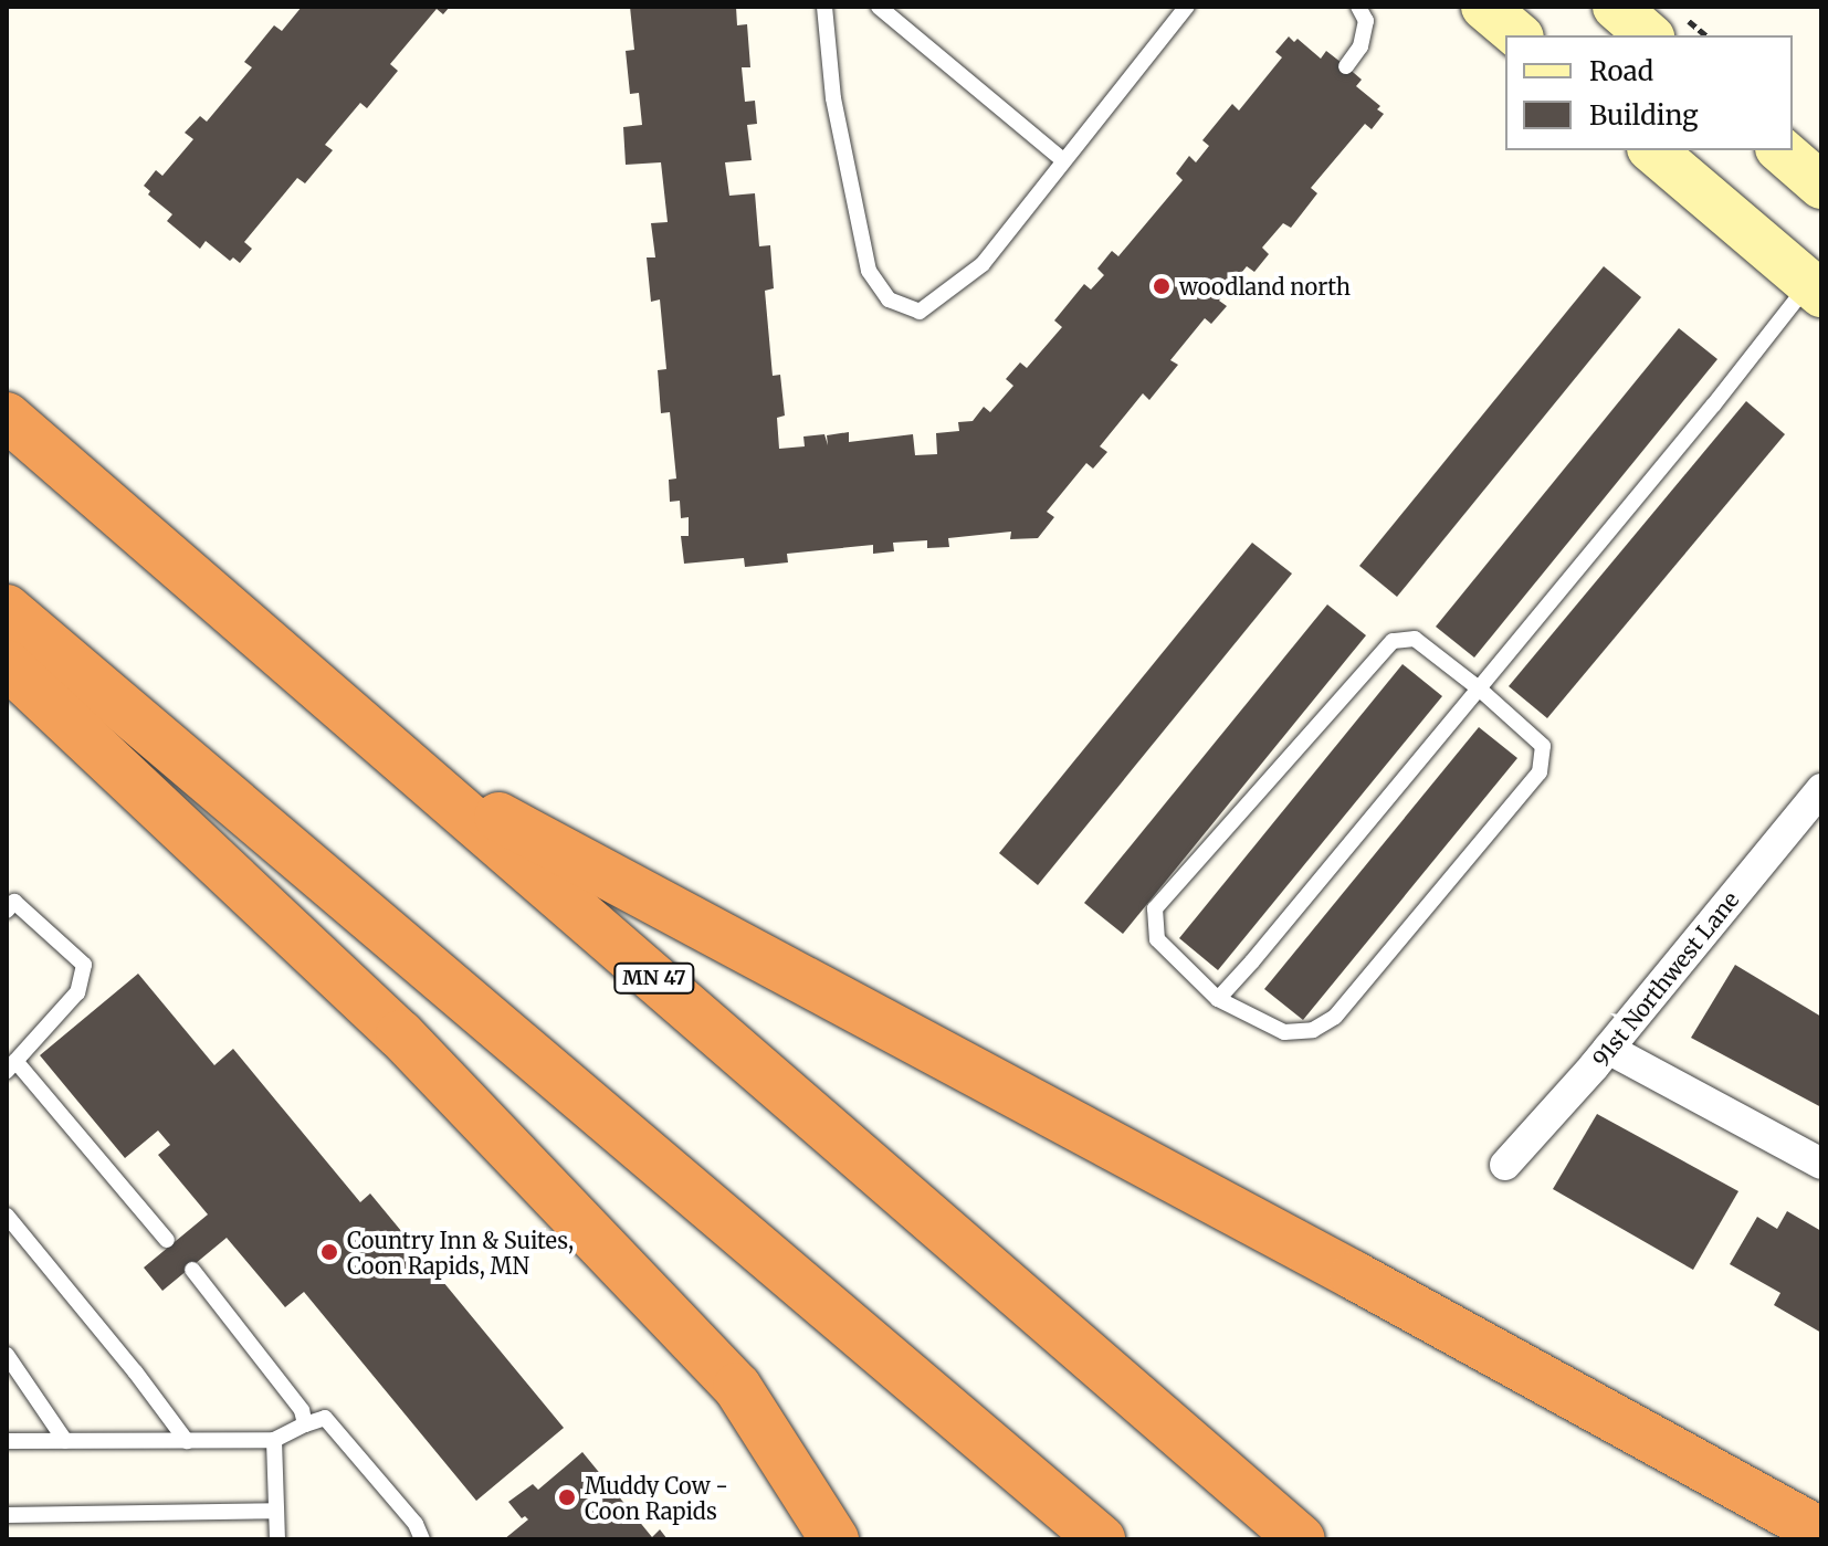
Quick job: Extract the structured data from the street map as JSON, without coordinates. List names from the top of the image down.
{
  "streets": {
    "highway": ["MN 47"],
    "street": ["91st Northwest Lane"]
  },
  "places": ["woodland north", "Country Inn & Suites, Coon Rapids, MN", "Muddy Cow - Coon Rapids"],
  "legend": ["Road", "Building"]
}
